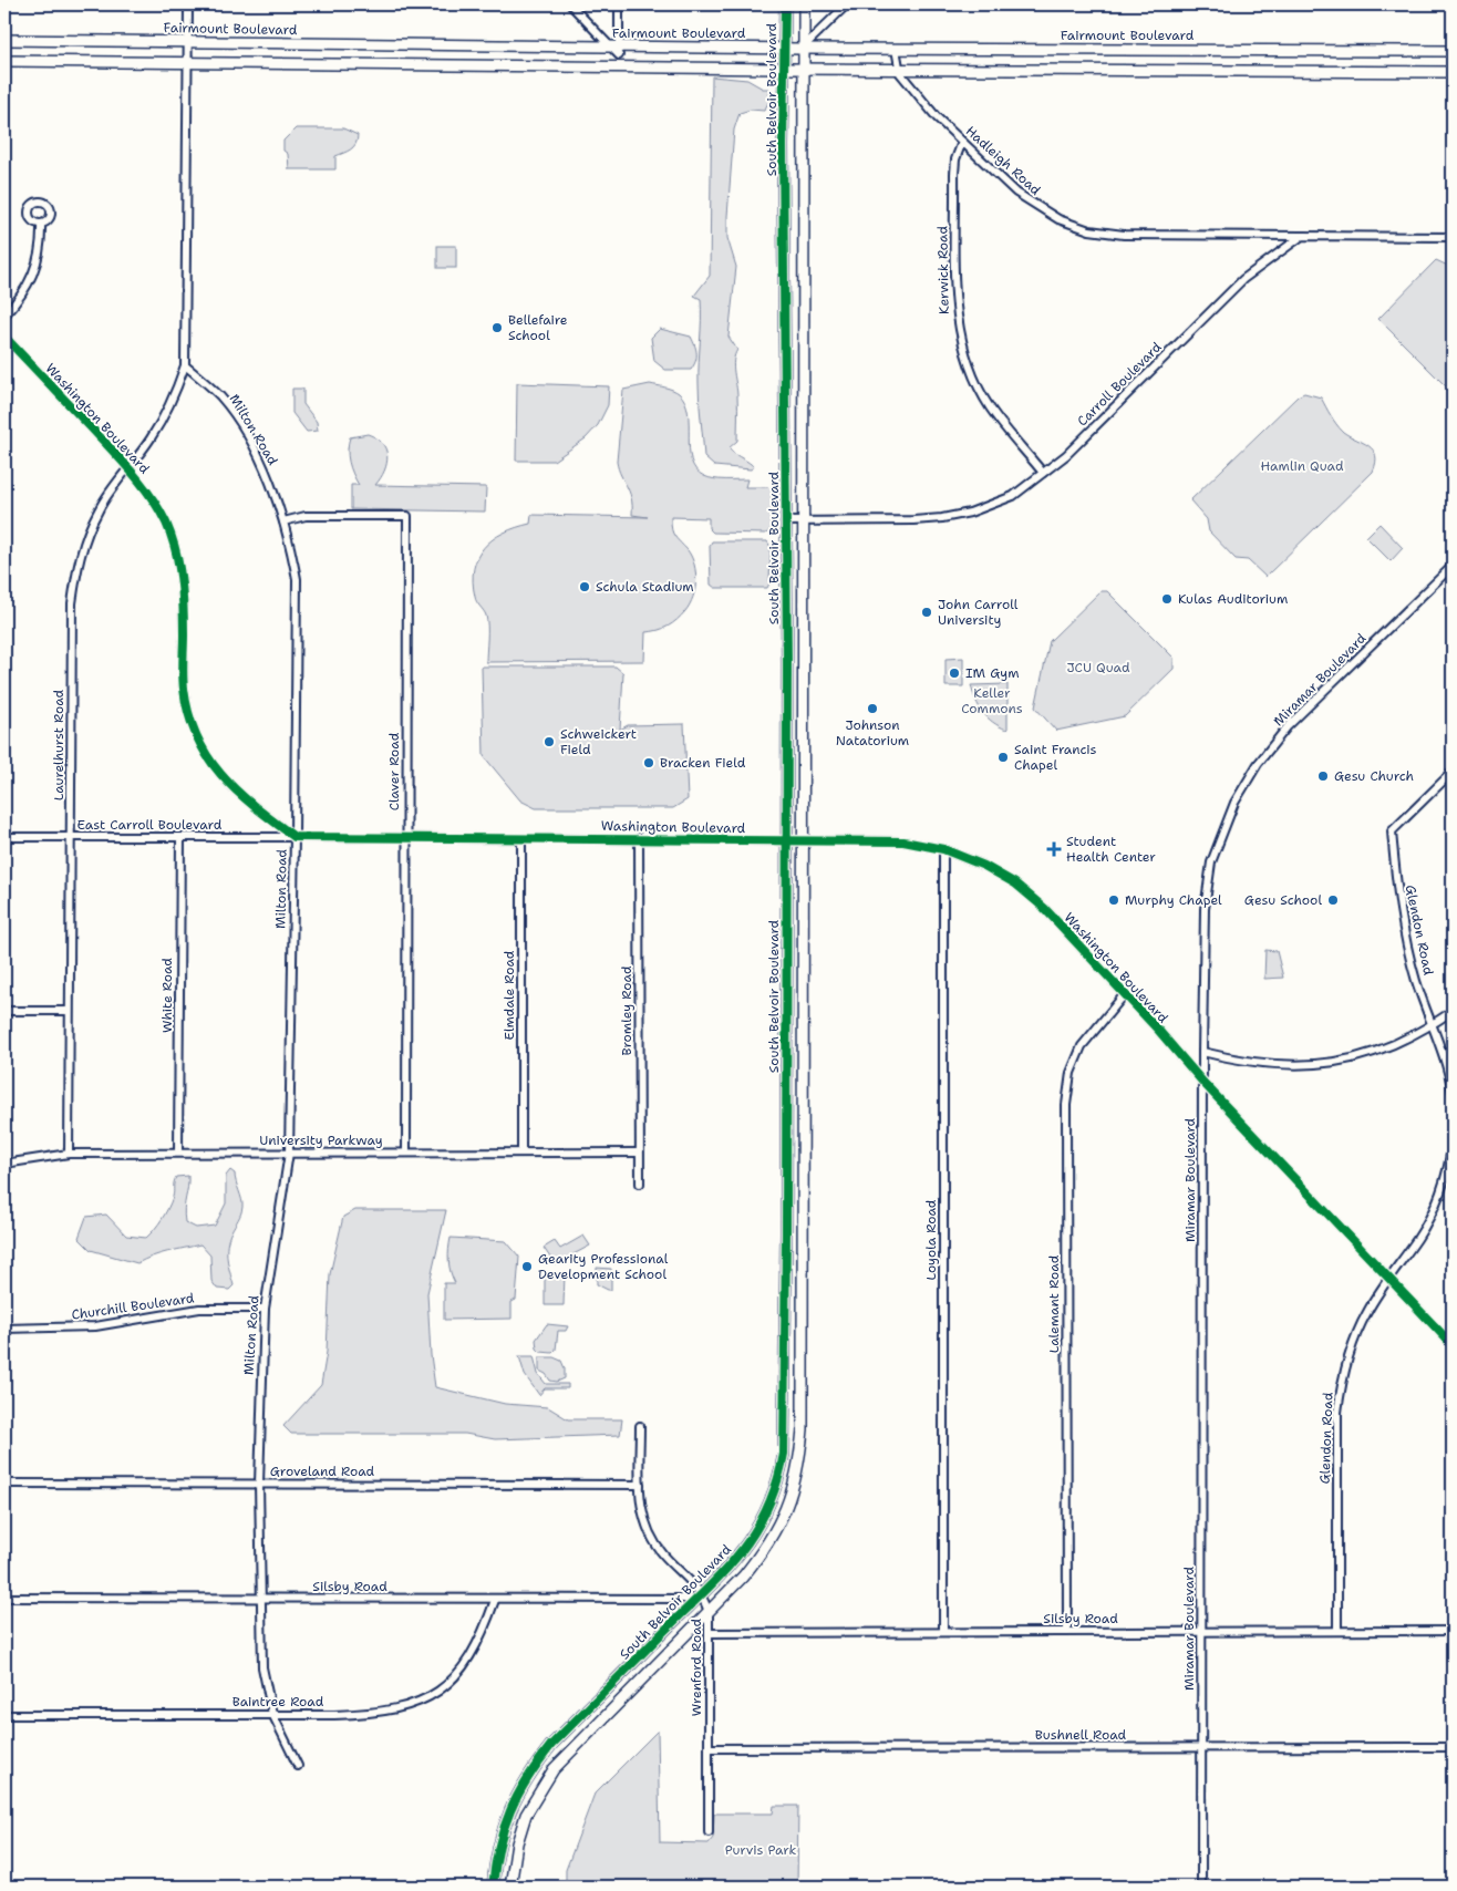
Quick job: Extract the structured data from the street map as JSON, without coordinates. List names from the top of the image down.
{
  "streets": {
    "street": [
      "Fairmount Boulevard",
      "South Belvoir Boulevard",
      "Hadleigh Road",
      "Kerwick Road",
      "Carroll Boulevard",
      "Washington Boulevard",
      "Milton Road",
      "Miramar Boulevard",
      "Laurelhurst Road",
      "Claver Road",
      "East Carroll Boulevard",
      "Glendon Road",
      "White Road",
      "Elmdale Road",
      "Bromley Road",
      "University Parkway",
      "Loyola Road",
      "Lalemant Road",
      "Churchill Boulevard",
      "Groveland Road",
      "Silsby Road",
      "Wrenford Road",
      "Baintree Road",
      "Bushnell Road"
    ]
  },
  "crossings": [
    ["Fairmount Boulevard", "South Belvoir Boulevard"],
    ["South Belvoir Boulevard", "Carroll Boulevard"],
    ["South Belvoir Boulevard", "Washington Boulevard"],
    ["South Belvoir Boulevard", "Silsby Road"],
    ["South Belvoir Boulevard", "Wrenford Road"],
    ["Hadleigh Road", "Kerwick Road"],
    ["Hadleigh Road", "Carroll Boulevard"],
    ["Kerwick Road", "Carroll Boulevard"],
    ["Washington Boulevard", "Milton Road"],
    ["Washington Boulevard", "Miramar Boulevard"],
    ["Washington Boulevard", "Laurelhurst Road"],
    ["Washington Boulevard", "Claver Road"],
    ["Washington Boulevard", "East Carroll Boulevard"],
    ["Washington Boulevard", "Glendon Road"],
    ["Washington Boulevard", "Elmdale Road"],
    ["Washington Boulevard", "Bromley Road"],
    ["Washington Boulevard", "Loyola Road"],
    ["Washington Boulevard", "Lalemant Road"],
    ["Milton Road", "Laurelhurst Road"],
    ["Milton Road", "Claver Road"],
    ["Milton Road", "East Carroll Boulevard"],
    ["Milton Road", "University Parkway"],
    ["Milton Road", "Churchill Boulevard"],
    ["Milton Road", "Groveland Road"],
    ["Milton Road", "Silsby Road"],
    ["Milton Road", "Baintree Road"],
    ["Miramar Boulevard", "Silsby Road"],
    ["Miramar Boulevard", "Bushnell Road"],
    ["Laurelhurst Road", "East Carroll Boulevard"],
    ["Laurelhurst Road", "University Parkway"],
    ["Claver Road", "University Parkway"],
    ["East Carroll Boulevard", "White Road"],
    ["Glendon Road", "Silsby Road"],
    ["White Road", "University Parkway"],
    ["Elmdale Road", "University Parkway"],
    ["Bromley Road", "University Parkway"],
    ["Loyola Road", "Silsby Road"],
    ["Lalemant Road", "Silsby Road"],
    ["Groveland Road", "Wrenford Road"],
    ["Silsby Road", "Wrenford Road"],
    ["Silsby Road", "Baintree Road"],
    ["Wrenford Road", "Bushnell Road"]
  ],
  "parks": [
    "Hamlin Quad",
    "JCU Quad",
    "Keller Commons",
    "Purvis Park"
  ],
  "places": {
    "other": [
      "Bellefaire School",
      "Schula Stadium",
      "Kulas Auditorium",
      "John Carroll University",
      "IM Gym",
      "Johnson Natatorium",
      "Schweickert Field",
      "Saint Francis Chapel",
      "Bracken Field",
      "Gesu Church",
      "Murphy Chapel",
      "Gesu School",
      "Gearity Professional Development School"
    ],
    "health": ["Student Health Center"]
  }
}
